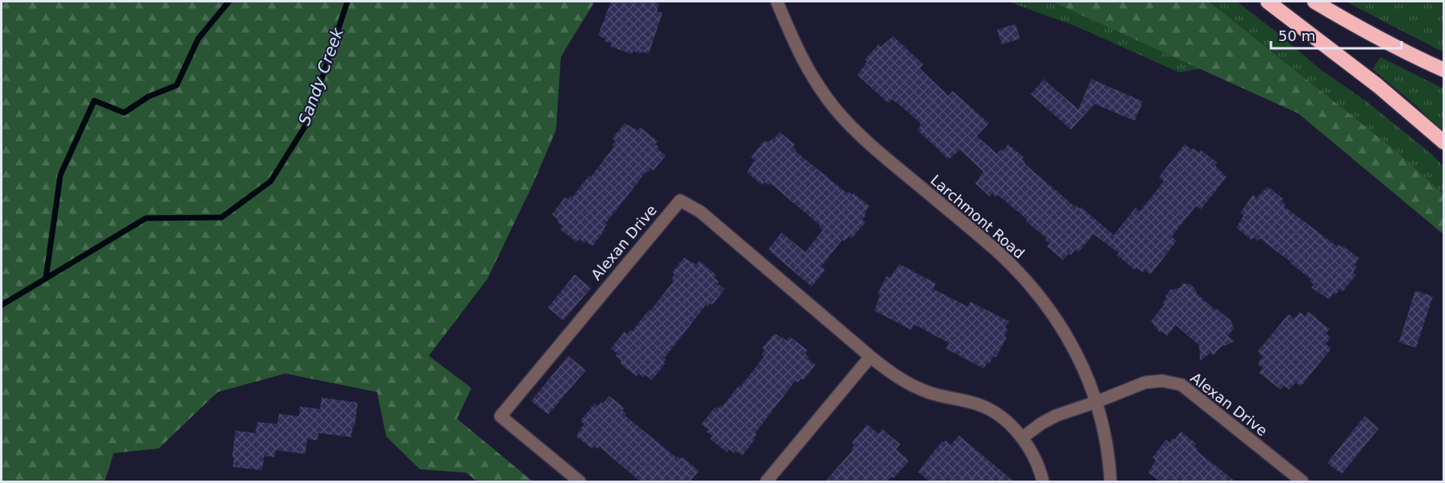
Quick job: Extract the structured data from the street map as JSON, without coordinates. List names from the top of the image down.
{
  "streets": {
    "street": ["Larchmont Road", "Alexan Drive"]
  },
  "crossings": [
    ["Larchmont Road", "Alexan Drive"]
  ],
  "water": ["Sandy Creek"],
  "scale_bar": "50 m"
}
